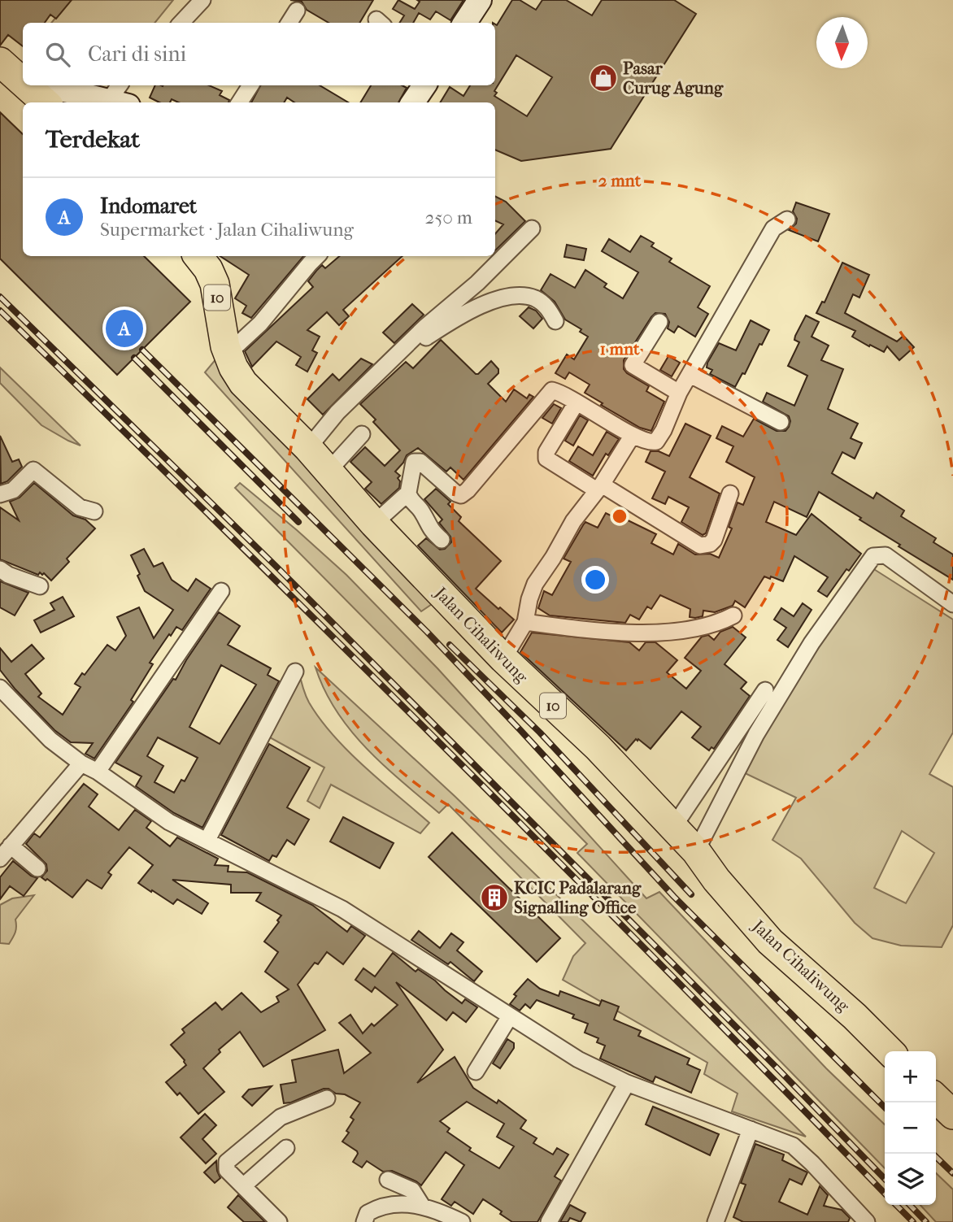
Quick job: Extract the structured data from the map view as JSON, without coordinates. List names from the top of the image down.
{
  "streets": {
    "highway": ["10", "Jalan Cihaliwung"]
  },
  "places": {
    "shop": ["Pasar Curug Agung"],
    "building": ["KCIC Padalarang Signalling Office"]
  },
  "north": "bottom",
  "page": {
    "search": "Cari di sini",
    "heading": "Terdekat",
    "list": [
      {
        "mark": "A",
        "name": "Indomaret",
        "note": "Supermarket · Jalan Cihaliwung",
        "value": "250 m"
      }
    ],
    "pins": "A",
    "map_buttons": ["+", "−"]
  },
  "rings": ["2 mnt", "1 mnt"]
}
